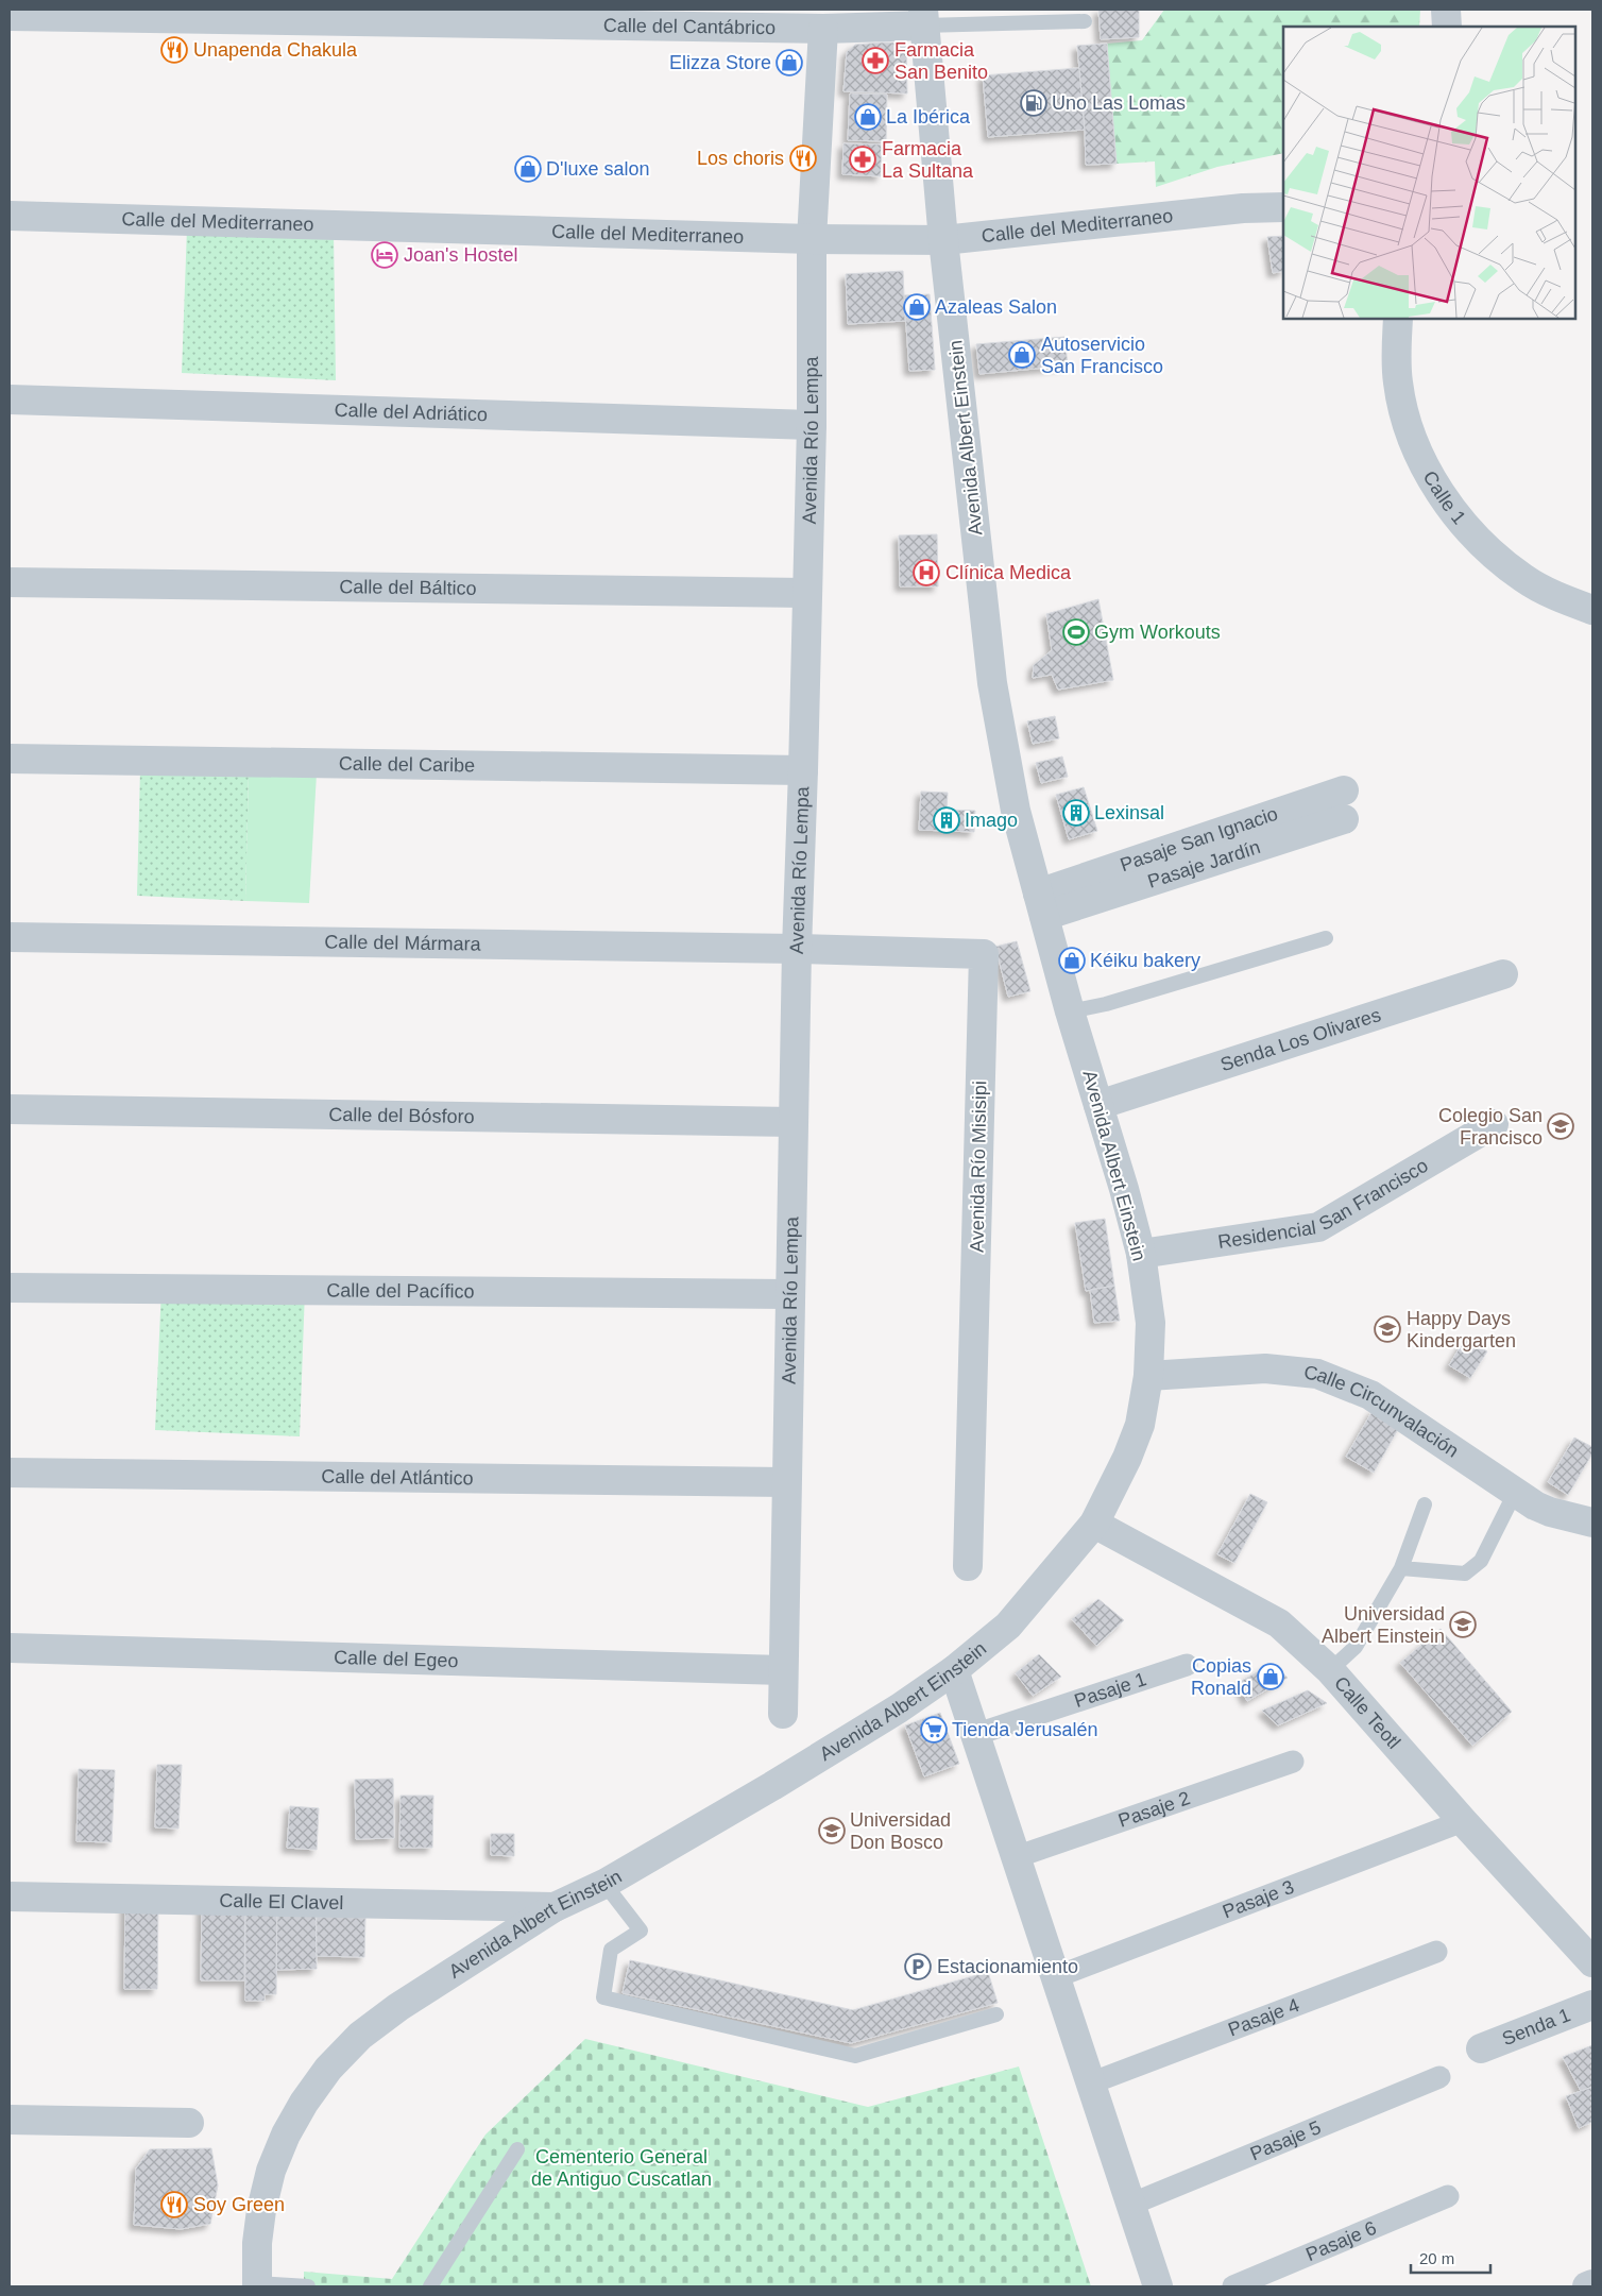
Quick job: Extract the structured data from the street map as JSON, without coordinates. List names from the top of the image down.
{
  "streets": {
    "street": [
      "Calle del Cantábrico",
      "Calle del Mediterraneo",
      "Calle del Adriático",
      "Avenida Albert Einstein",
      "Avenida Río Lempa",
      "Calle 1",
      "Calle del Báltico",
      "Calle del Caribe",
      "Pasaje San Ignacio",
      "Pasaje Jardín",
      "Calle del Mármara",
      "Senda Los Olivares",
      "Calle del Bósforo",
      "Avenida Río Misisipi",
      "Residencial San Francisco",
      "Calle del Pacífico",
      "Calle Circunvalación",
      "Calle del Atlántico",
      "Calle del Egeo",
      "Pasaje 1",
      "Calle Teotl",
      "Pasaje 2",
      "Pasaje 3",
      "Calle El Clavel",
      "Pasaje 4",
      "Senda 1",
      "Pasaje 5",
      "Pasaje 6"
    ]
  },
  "crossings": [
    ["Calle del Cantábrico", "Avenida Albert Einstein"],
    ["Calle del Cantábrico", "Avenida Río Lempa"],
    ["Calle del Mediterraneo", "Avenida Albert Einstein"],
    ["Calle del Mediterraneo", "Avenida Río Lempa"],
    ["Calle del Adriático", "Avenida Río Lempa"],
    ["Avenida Albert Einstein", "Pasaje San Ignacio"],
    ["Avenida Albert Einstein", "Pasaje Jardín"],
    ["Avenida Albert Einstein", "Senda Los Olivares"],
    ["Avenida Albert Einstein", "Residencial San Francisco"],
    ["Avenida Albert Einstein", "Calle Circunvalación"],
    ["Avenida Albert Einstein", "Calle Teotl"],
    ["Avenida Albert Einstein", "Calle El Clavel"],
    ["Avenida Río Lempa", "Calle del Báltico"],
    ["Avenida Río Lempa", "Calle del Caribe"],
    ["Avenida Río Lempa", "Calle del Mármara"],
    ["Avenida Río Lempa", "Calle del Bósforo"],
    ["Avenida Río Lempa", "Avenida Río Misisipi"],
    ["Avenida Río Lempa", "Calle del Pacífico"],
    ["Avenida Río Lempa", "Calle del Atlántico"],
    ["Avenida Río Lempa", "Calle del Egeo"],
    ["Pasaje San Ignacio", "Pasaje Jardín"],
    ["Calle del Mármara", "Avenida Río Misisipi"],
    ["Calle Teotl", "Pasaje 3"]
  ],
  "parks": ["Cementerio General de Antiguo Cuscatlan"],
  "places": {
    "restaurant": ["Unapenda Chakula", "Los choris", "Soy Green"],
    "pharmacy": ["Farmacia San Benito", "Farmacia La Sultana"],
    "shop": [
      "Elizza Store",
      "La Ibérica",
      "D'luxe salon",
      "Azaleas Salon",
      "Autoservicio San Francisco",
      "Kéiku bakery",
      "Copias Ronald"
    ],
    "fuel station": ["Uno Las Lomas"],
    "hotel": ["Joan's Hostel"],
    "hospital": ["Clínica Medica"],
    "sports": ["Gym Workouts"],
    "building": ["Lexinsal", "Imago"],
    "school or university": [
      "Colegio San Francisco",
      "Happy Days Kindergarten",
      "Universidad Albert Einstein",
      "Universidad Don Bosco"
    ],
    "supermarket": ["Tienda Jerusalén"],
    "parking": ["Estacionamiento"]
  },
  "scale_bar": "20 m"
}
